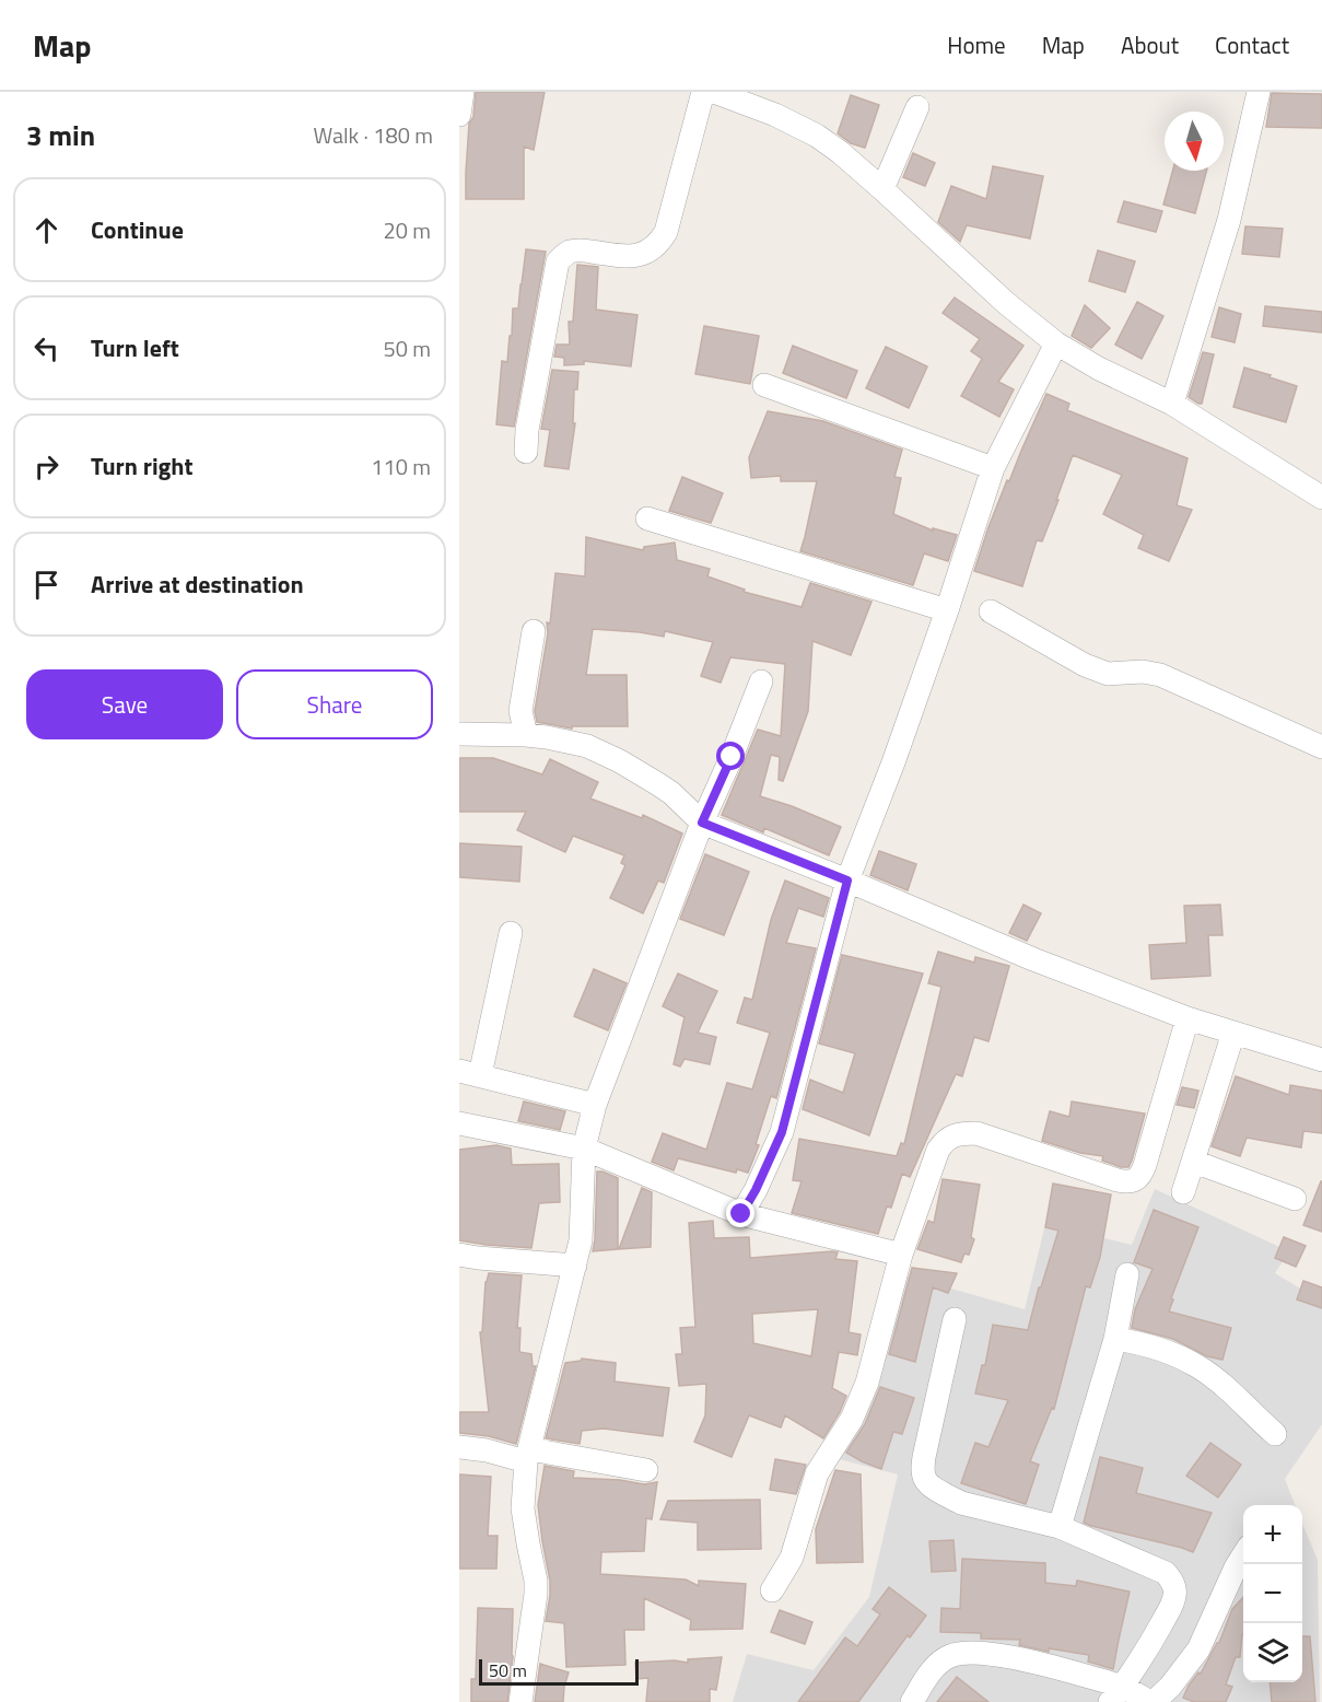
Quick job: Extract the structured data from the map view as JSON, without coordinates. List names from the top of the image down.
{
  "scale_bar": "50 m",
  "north": "bottom",
  "page": {
    "header": "Map",
    "nav": [
      "Home",
      "Map",
      "About",
      "Contact"
    ],
    "heading": ["3 min", "Walk · 180 m"],
    "list": [
      ["Continue", "20 m"],
      ["Turn left", "50 m"],
      ["Turn right", "110 m"],
      "Arrive at destination"
    ],
    "buttons": ["Save", "Share"],
    "map_buttons": ["+", "−"],
    "scale": "50 m"
  }
}
